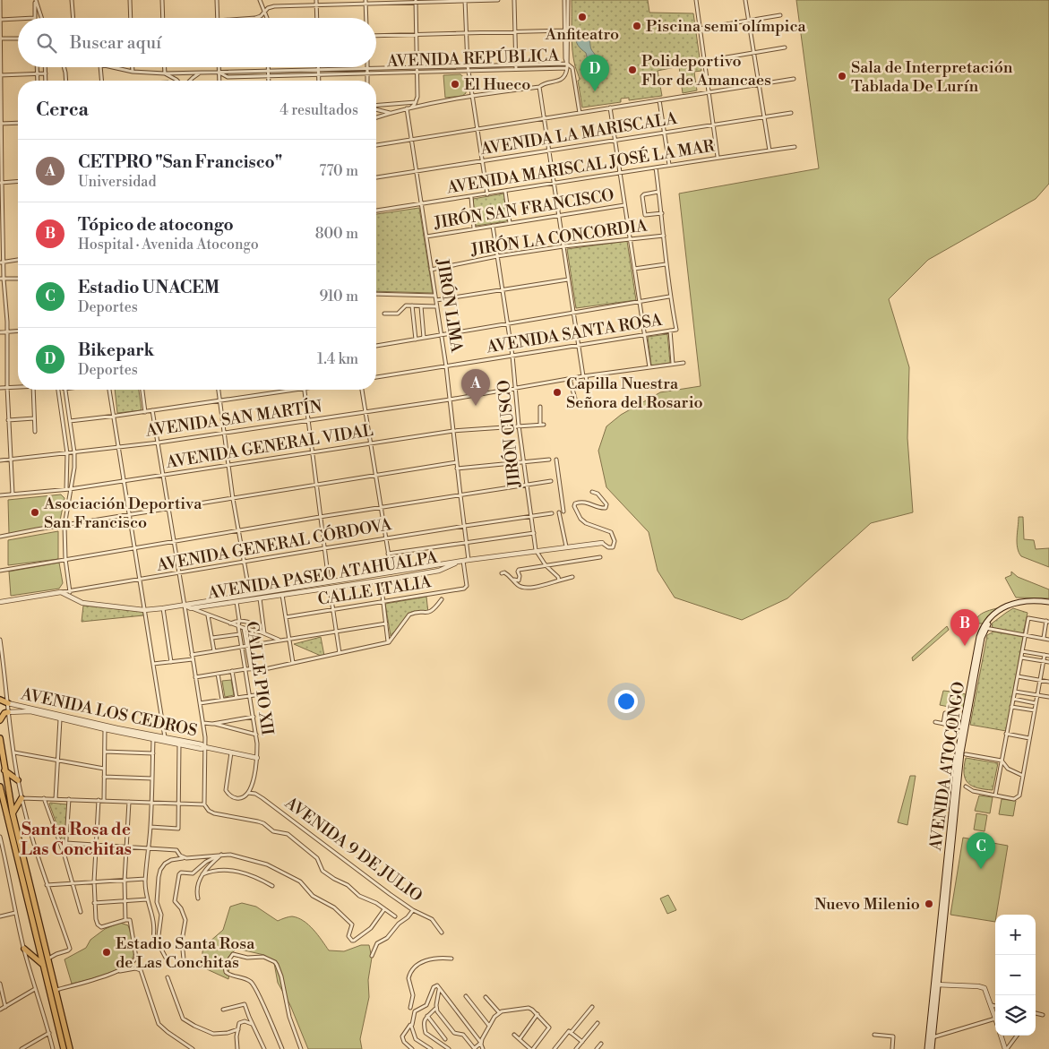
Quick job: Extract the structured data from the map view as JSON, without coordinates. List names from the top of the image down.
{
  "streets": {
    "main road": ["AVENIDA ATOCONGO"],
    "street": [
      "AVENIDA REPÚBLICA",
      "AVENIDA LA MARISCALA",
      "AVENIDA MARISCAL JOSÉ LA MAR",
      "JIRÓN SAN FRANCISCO",
      "JIRÓN LA CONCORDIA",
      "JIRÓN LIMA",
      "AVENIDA SANTA ROSA",
      "AVENIDA SAN MARTÍN",
      "JIRÓN CUSCO",
      "AVENIDA GENERAL VIDAL",
      "AVENIDA GENERAL CÓRDOVA",
      "AVENIDA PASEO ATAHUALPA",
      "CALLE ITALIA",
      "CALLE PIO XII",
      "AVENIDA LOS CEDROS",
      "AVENIDA 9 DE JULIO"
    ]
  },
  "crossings": [
    ["AVENIDA LA MARISCALA", "JIRÓN LIMA"],
    ["AVENIDA MARISCAL JOSÉ LA MAR", "JIRÓN LIMA"],
    ["JIRÓN SAN FRANCISCO", "JIRÓN LIMA"],
    ["JIRÓN SAN FRANCISCO", "JIRÓN CUSCO"],
    ["JIRÓN LA CONCORDIA", "JIRÓN LIMA"],
    ["JIRÓN LA CONCORDIA", "JIRÓN CUSCO"],
    ["JIRÓN LIMA", "AVENIDA SANTA ROSA"],
    ["JIRÓN LIMA", "AVENIDA SAN MARTÍN"],
    ["JIRÓN LIMA", "AVENIDA GENERAL VIDAL"],
    ["JIRÓN LIMA", "AVENIDA GENERAL CÓRDOVA"],
    ["JIRÓN LIMA", "AVENIDA PASEO ATAHUALPA"],
    ["AVENIDA SANTA ROSA", "JIRÓN CUSCO"],
    ["AVENIDA SAN MARTÍN", "JIRÓN CUSCO"],
    ["JIRÓN CUSCO", "AVENIDA GENERAL VIDAL"],
    ["JIRÓN CUSCO", "AVENIDA GENERAL CÓRDOVA"],
    ["JIRÓN CUSCO", "AVENIDA PASEO ATAHUALPA"],
    ["AVENIDA GENERAL CÓRDOVA", "AVENIDA PASEO ATAHUALPA"],
    ["AVENIDA PASEO ATAHUALPA", "CALLE ITALIA"],
    ["AVENIDA PASEO ATAHUALPA", "CALLE PIO XII"],
    ["CALLE PIO XII", "AVENIDA LOS CEDROS"],
    ["CALLE PIO XII", "AVENIDA 9 DE JULIO"]
  ],
  "districts": ["Santa Rosa de Las Conchitas"],
  "places": [
    "Anfiteatro",
    "Piscina semi olímpica",
    "Polideportivo Flor de Amancaes",
    "Sala de Interpretación Tablada De Lurín",
    "El Hueco",
    "Capilla Nuestra Señora del Rosario",
    "Asociación Deportiva San Francisco",
    "Nuevo Milenio",
    "Estadio Santa Rosa de Las Conchitas"
  ],
  "page": {
    "search": "Buscar aquí",
    "pins": [
      "D",
      "A",
      "B",
      "C"
    ],
    "heading": ["Cerca", "4 resultados"],
    "list": [
      {
        "mark": "A",
        "name": "CETPRO \"San Francisco\"",
        "note": "Universidad",
        "value": "770 m"
      },
      {
        "mark": "B",
        "name": "Tópico de atocongo",
        "note": "Hospital · Avenida Atocongo",
        "value": "800 m"
      },
      {
        "mark": "C",
        "name": "Estadio UNACEM",
        "note": "Deportes",
        "value": "910 m"
      },
      {
        "mark": "D",
        "name": "Bikepark",
        "note": "Deportes",
        "value": "1.4 km"
      }
    ],
    "map_buttons": ["+", "−"]
  }
}
